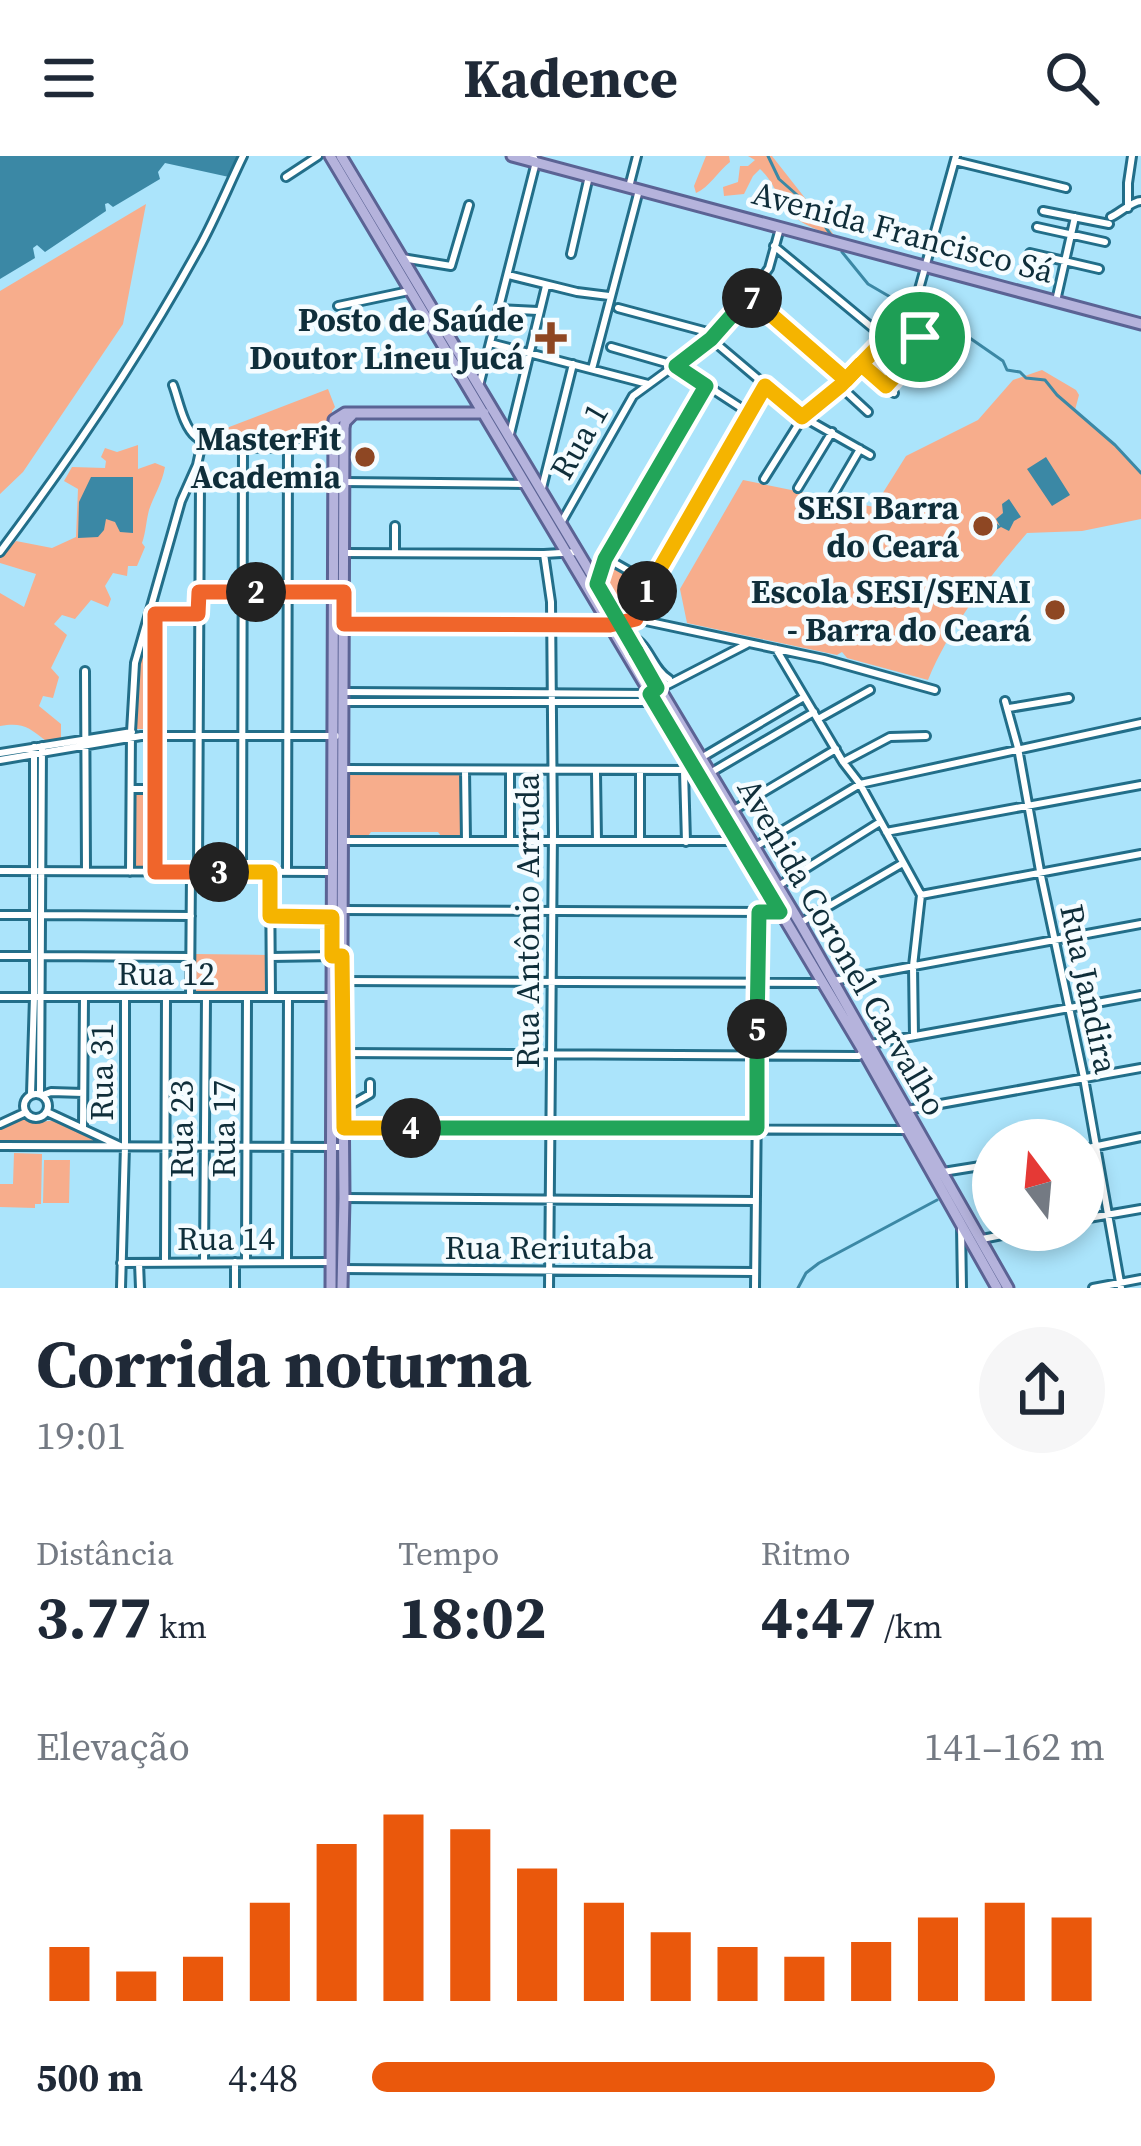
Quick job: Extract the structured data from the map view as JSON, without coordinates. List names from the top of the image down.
{
  "streets": {
    "main road": ["Avenida Francisco Sá", "Avenida Coronel Carvalho"],
    "street": [
      "Rua 1",
      "Rua Antônio Arruda",
      "Rua 12",
      "Rua Jandira",
      "Rua 31",
      "Rua 23",
      "Rua 17",
      "Rua 14",
      "Rua Reriutaba"
    ]
  },
  "crossings": [
    ["Avenida Francisco Sá", "Rua 1"],
    ["Rua 1", "Avenida Coronel Carvalho"],
    ["Rua Antônio Arruda", "Rua Reriutaba"],
    ["Rua 12", "Rua 31"],
    ["Rua 12", "Rua 23"],
    ["Rua 12", "Rua 17"],
    ["Rua 31", "Rua 14"],
    ["Rua 23", "Rua 14"],
    ["Rua 17", "Rua 14"]
  ],
  "places": {
    "health": ["Posto de Saúde Doutor Lineu Jucá"],
    "other": ["MasterFit Academia", "SESI Barra do Ceará", "Escola SESI/SENAI - Barra do Ceará"]
  },
  "north": "top",
  "page": {
    "header": "Kadence",
    "pins": [
      "7",
      "1",
      "2",
      "3",
      "5",
      "4"
    ],
    "heading": ["Corrida noturna", "19:01"],
    "stats": [
      ["Distância", "3.77 km"],
      ["Tempo", "18:02"],
      ["Ritmo", "4:47 /km"]
    ],
    "chart": ["Elevação", "141–162 m"],
    "list": [
      {
        "name": "500 m",
        "note": "4:48"
      }
    ]
  }
}
